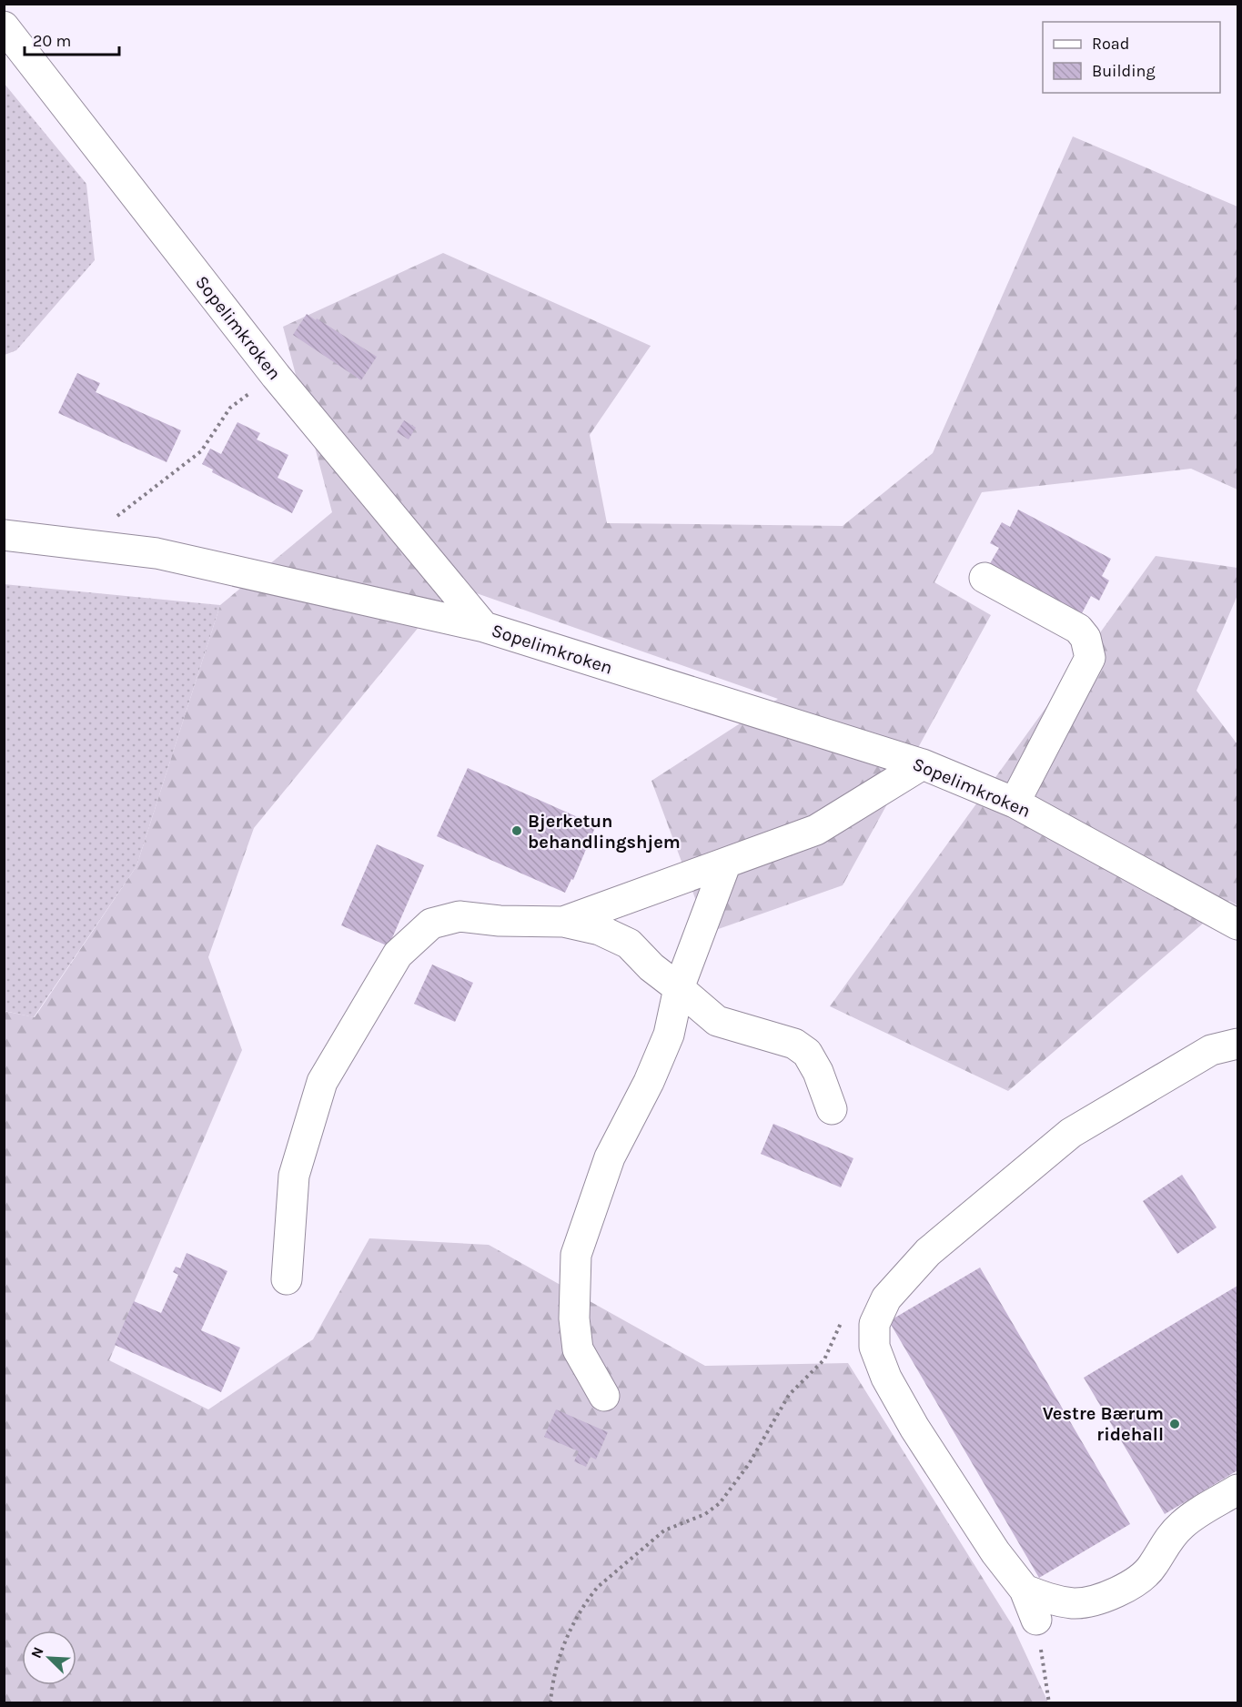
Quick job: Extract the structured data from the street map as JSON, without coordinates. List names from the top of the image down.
{
  "streets": {
    "street": ["Sopelimkroken"]
  },
  "places": ["Bjerketun behandlingshjem", "Vestre Bærum ridehall"],
  "legend": ["Road", "Building"],
  "scale_bar": "20 m",
  "north": "top left"
}
